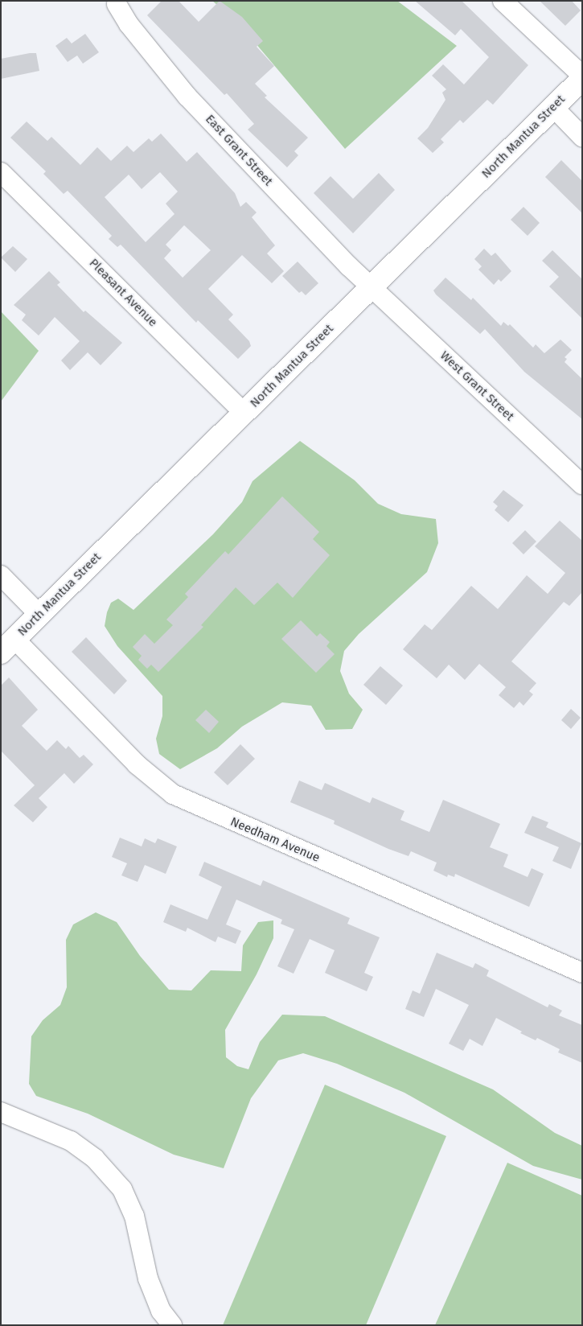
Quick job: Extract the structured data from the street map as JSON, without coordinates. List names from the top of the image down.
{
  "streets": {
    "main road": ["North Mantua Street"],
    "street": [
      "East Grant Street",
      "Pleasant Avenue",
      "West Grant Street",
      "Needham Avenue"
    ]
  },
  "crossings": [
    ["North Mantua Street", "East Grant Street"],
    ["North Mantua Street", "Pleasant Avenue"],
    ["North Mantua Street", "West Grant Street"],
    ["North Mantua Street", "Needham Avenue"],
    ["East Grant Street", "West Grant Street"]
  ]
}
